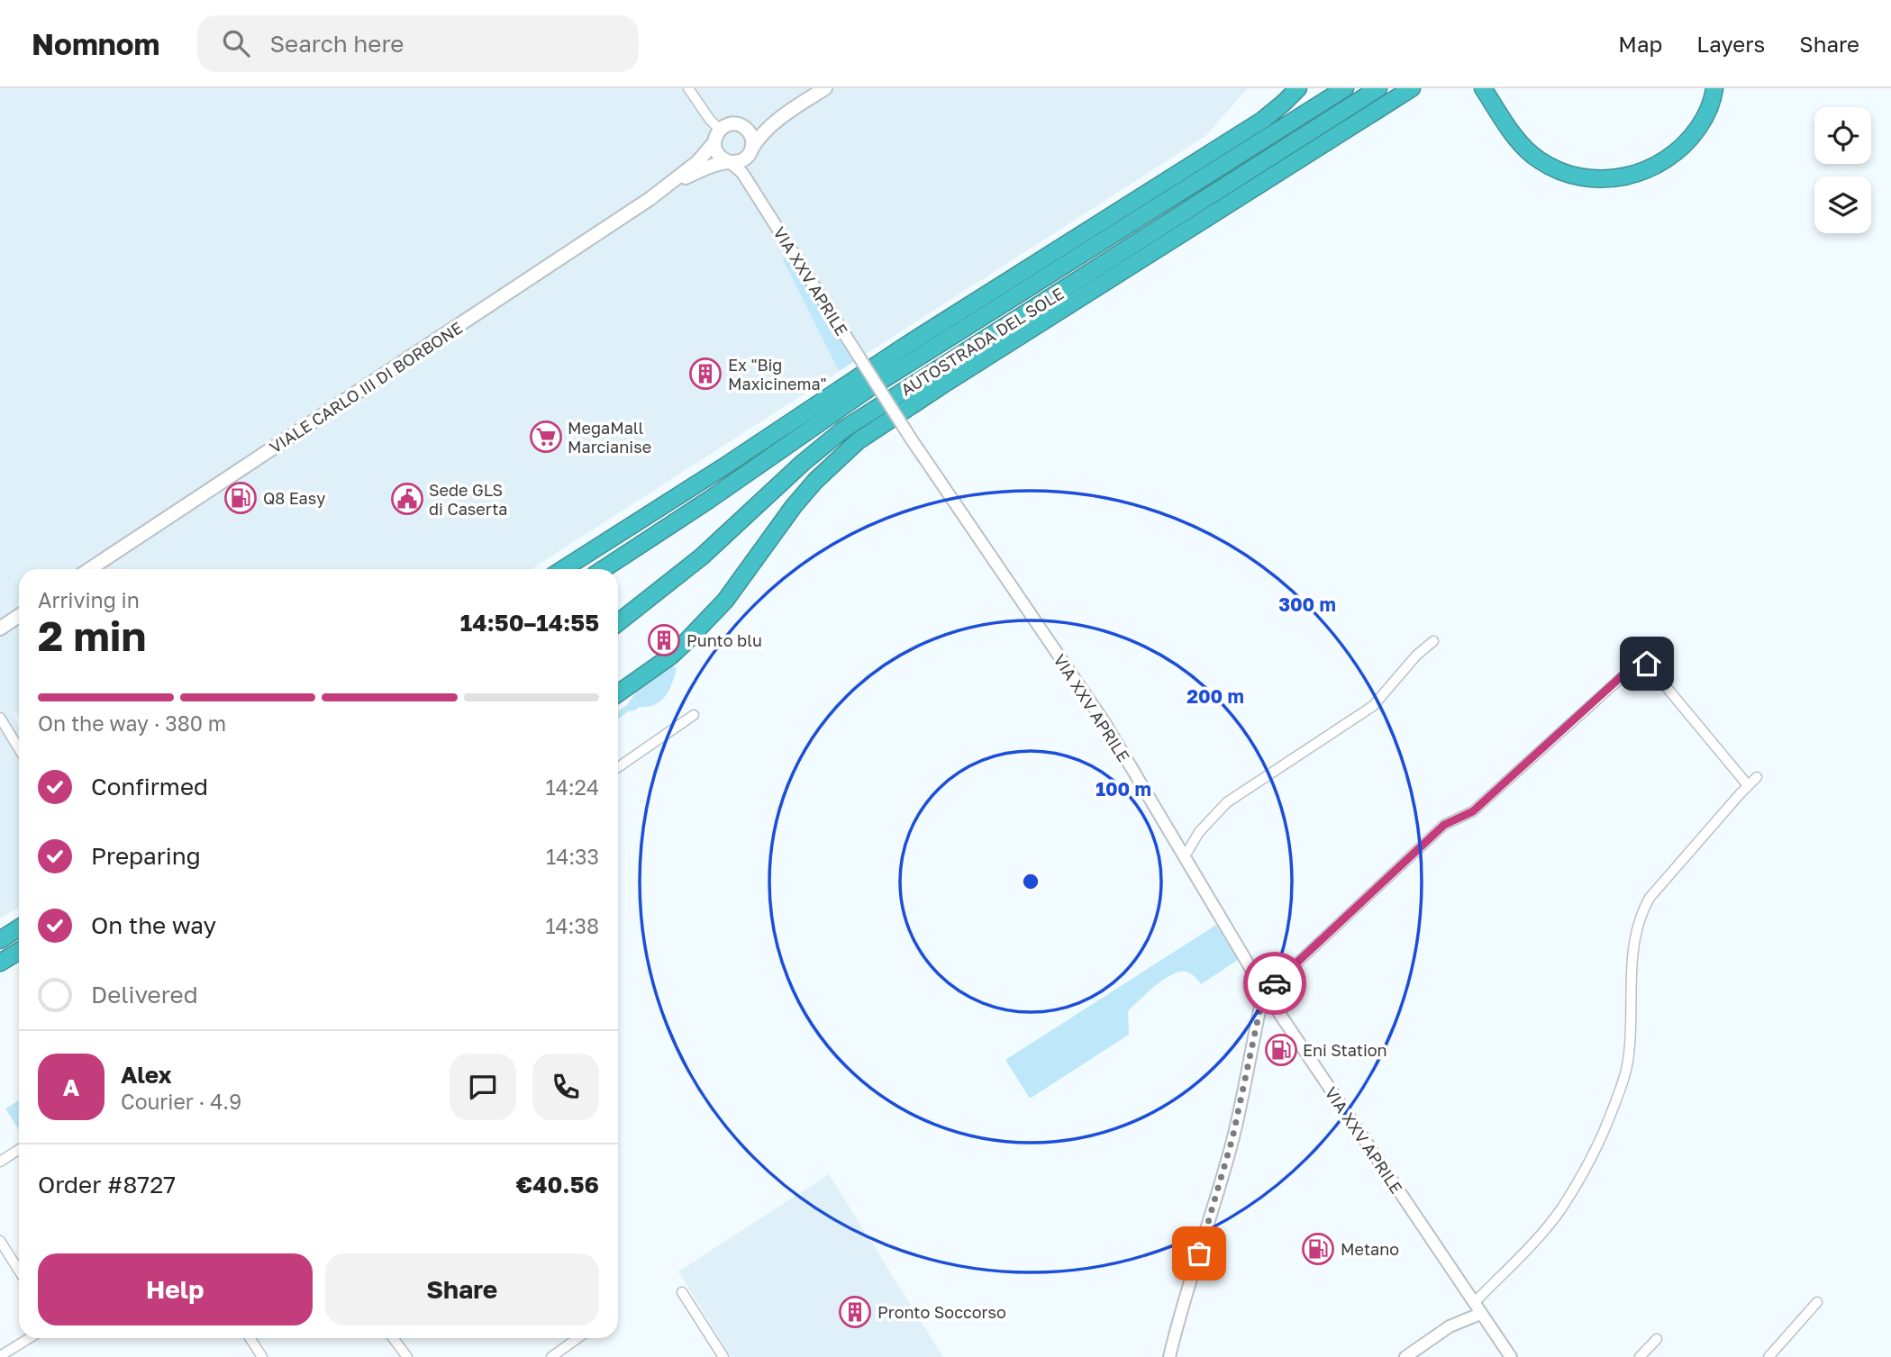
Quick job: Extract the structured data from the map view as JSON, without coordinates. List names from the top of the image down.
{
  "streets": {
    "highway": ["AUTOSTRADA DEL SOLE"],
    "main road": ["VIALE CARLO III DI BORBONE"],
    "street": ["VIA XXV APRILE"]
  },
  "crossings": [
    ["VIA XXV APRILE", "VIALE CARLO III DI BORBONE"]
  ],
  "places": {
    "building": ["Ex \"Big Maxicinema\"", "Punto blu", "Pronto Soccorso"],
    "supermarket": ["MegaMall Marcianise"],
    "fuel station": ["Q8 Easy", "Eni Station", "Metano"],
    "public building": ["Sede GLS di Caserta"]
  },
  "page": {
    "header": "Nomnom",
    "search": "Search here",
    "nav": ["Map", "Layers", "Share"],
    "heading": ["2 min", "Arriving in", "14:50–14:55"],
    "panel": [
      "Alex",
      "Courier · 4.9",
      "Order #8727",
      "€40.56"
    ],
    "bar": "On the way · 380 m",
    "list": [
      ["Confirmed", "14:24"],
      ["Preparing", "14:33"],
      ["On the way", "14:38"],
      "Delivered"
    ],
    "round": "A",
    "buttons": ["Help", "Share"]
  },
  "rings": ["300 m", "200 m", "100 m"]
}
